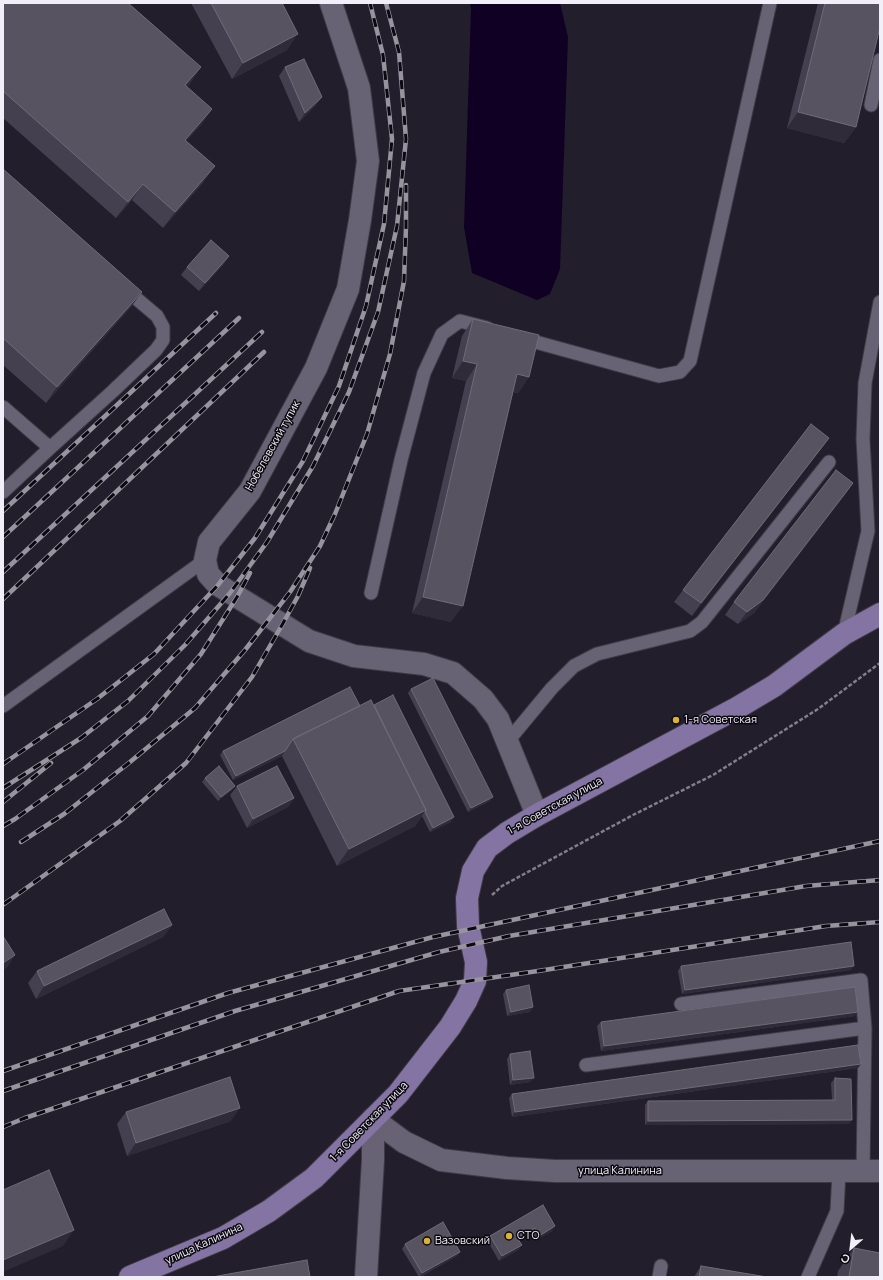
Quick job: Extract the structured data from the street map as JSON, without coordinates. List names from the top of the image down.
{
  "streets": {
    "main road": ["1-я Советская улица", "улица Калинина"],
    "street": ["Нобелевский тупик"]
  },
  "crossings": [
    ["1-я Советская улица", "улица Калинина"]
  ],
  "places": ["1-я Советская", "СТО", "Вазовский"],
  "north": "bottom left"
}
